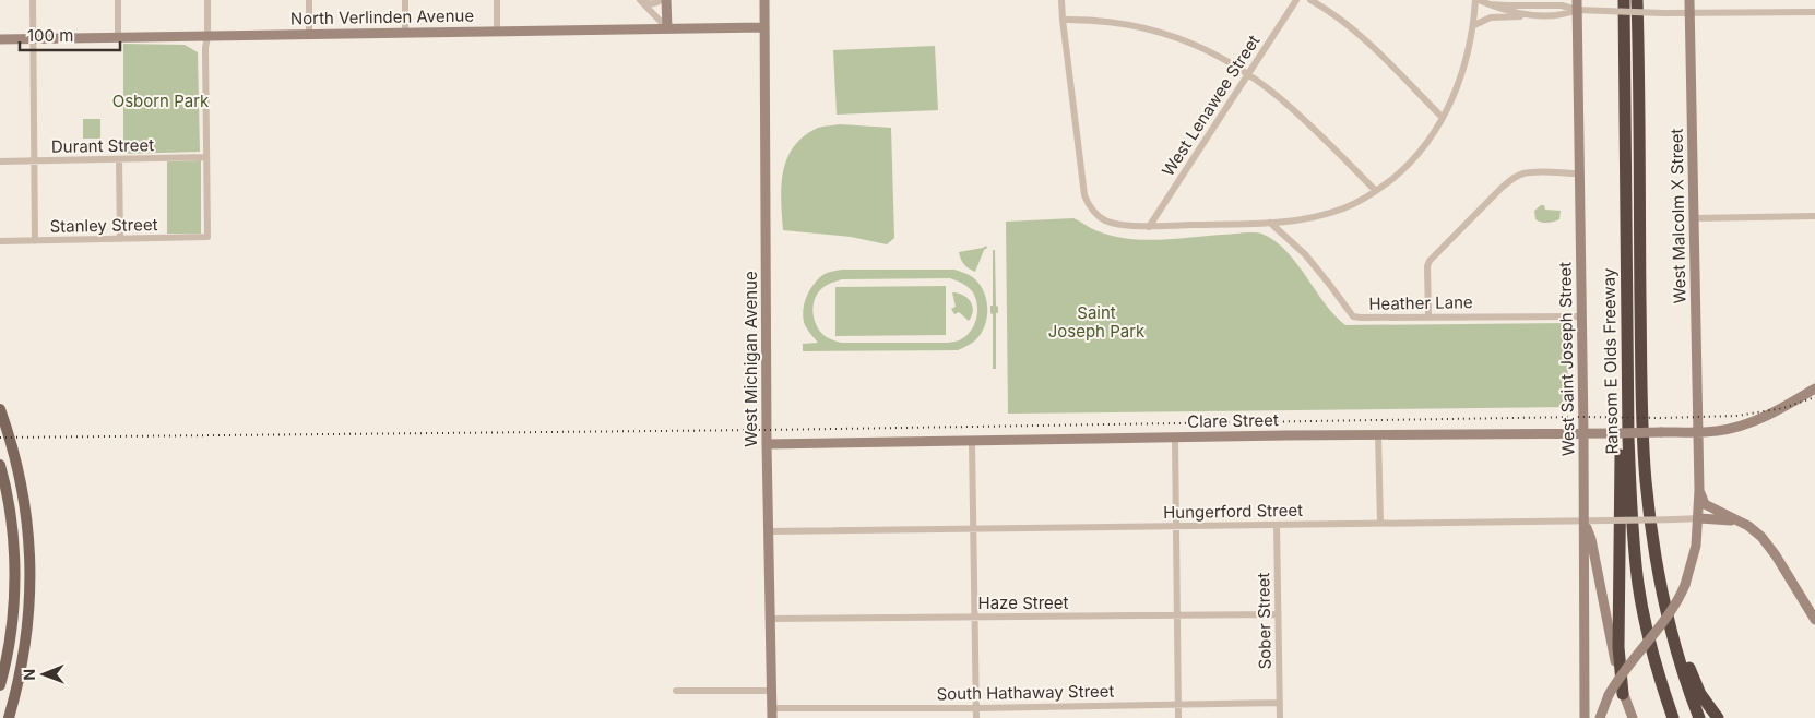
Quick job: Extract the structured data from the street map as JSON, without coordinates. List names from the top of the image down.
{
  "streets": {
    "highway": ["Ransom E Olds Freeway"],
    "street": [
      "North Verlinden Avenue",
      "West Lenawee Street",
      "Durant Street",
      "West Malcolm X Street",
      "Stanley Street",
      "Heather Lane",
      "West Michigan Avenue",
      "West Saint Joseph Street",
      "Clare Street",
      "Hungerford Street",
      "Haze Street",
      "Sober Street",
      "South Hathaway Street"
    ]
  },
  "crossings": [
    ["North Verlinden Avenue", "West Michigan Avenue"],
    ["Durant Street", "Stanley Street"],
    ["West Malcolm X Street", "Clare Street"],
    ["West Malcolm X Street", "Hungerford Street"],
    ["Heather Lane", "West Saint Joseph Street"],
    ["West Michigan Avenue", "Clare Street"],
    ["West Michigan Avenue", "Hungerford Street"],
    ["West Michigan Avenue", "Haze Street"],
    ["West Michigan Avenue", "South Hathaway Street"],
    ["West Saint Joseph Street", "Clare Street"],
    ["West Saint Joseph Street", "Hungerford Street"],
    ["Hungerford Street", "Sober Street"],
    ["Haze Street", "Sober Street"],
    ["Sober Street", "South Hathaway Street"]
  ],
  "parks": ["Osborn Park", "Saint Joseph Park"],
  "scale_bar": "100 m",
  "north": "left"
}
